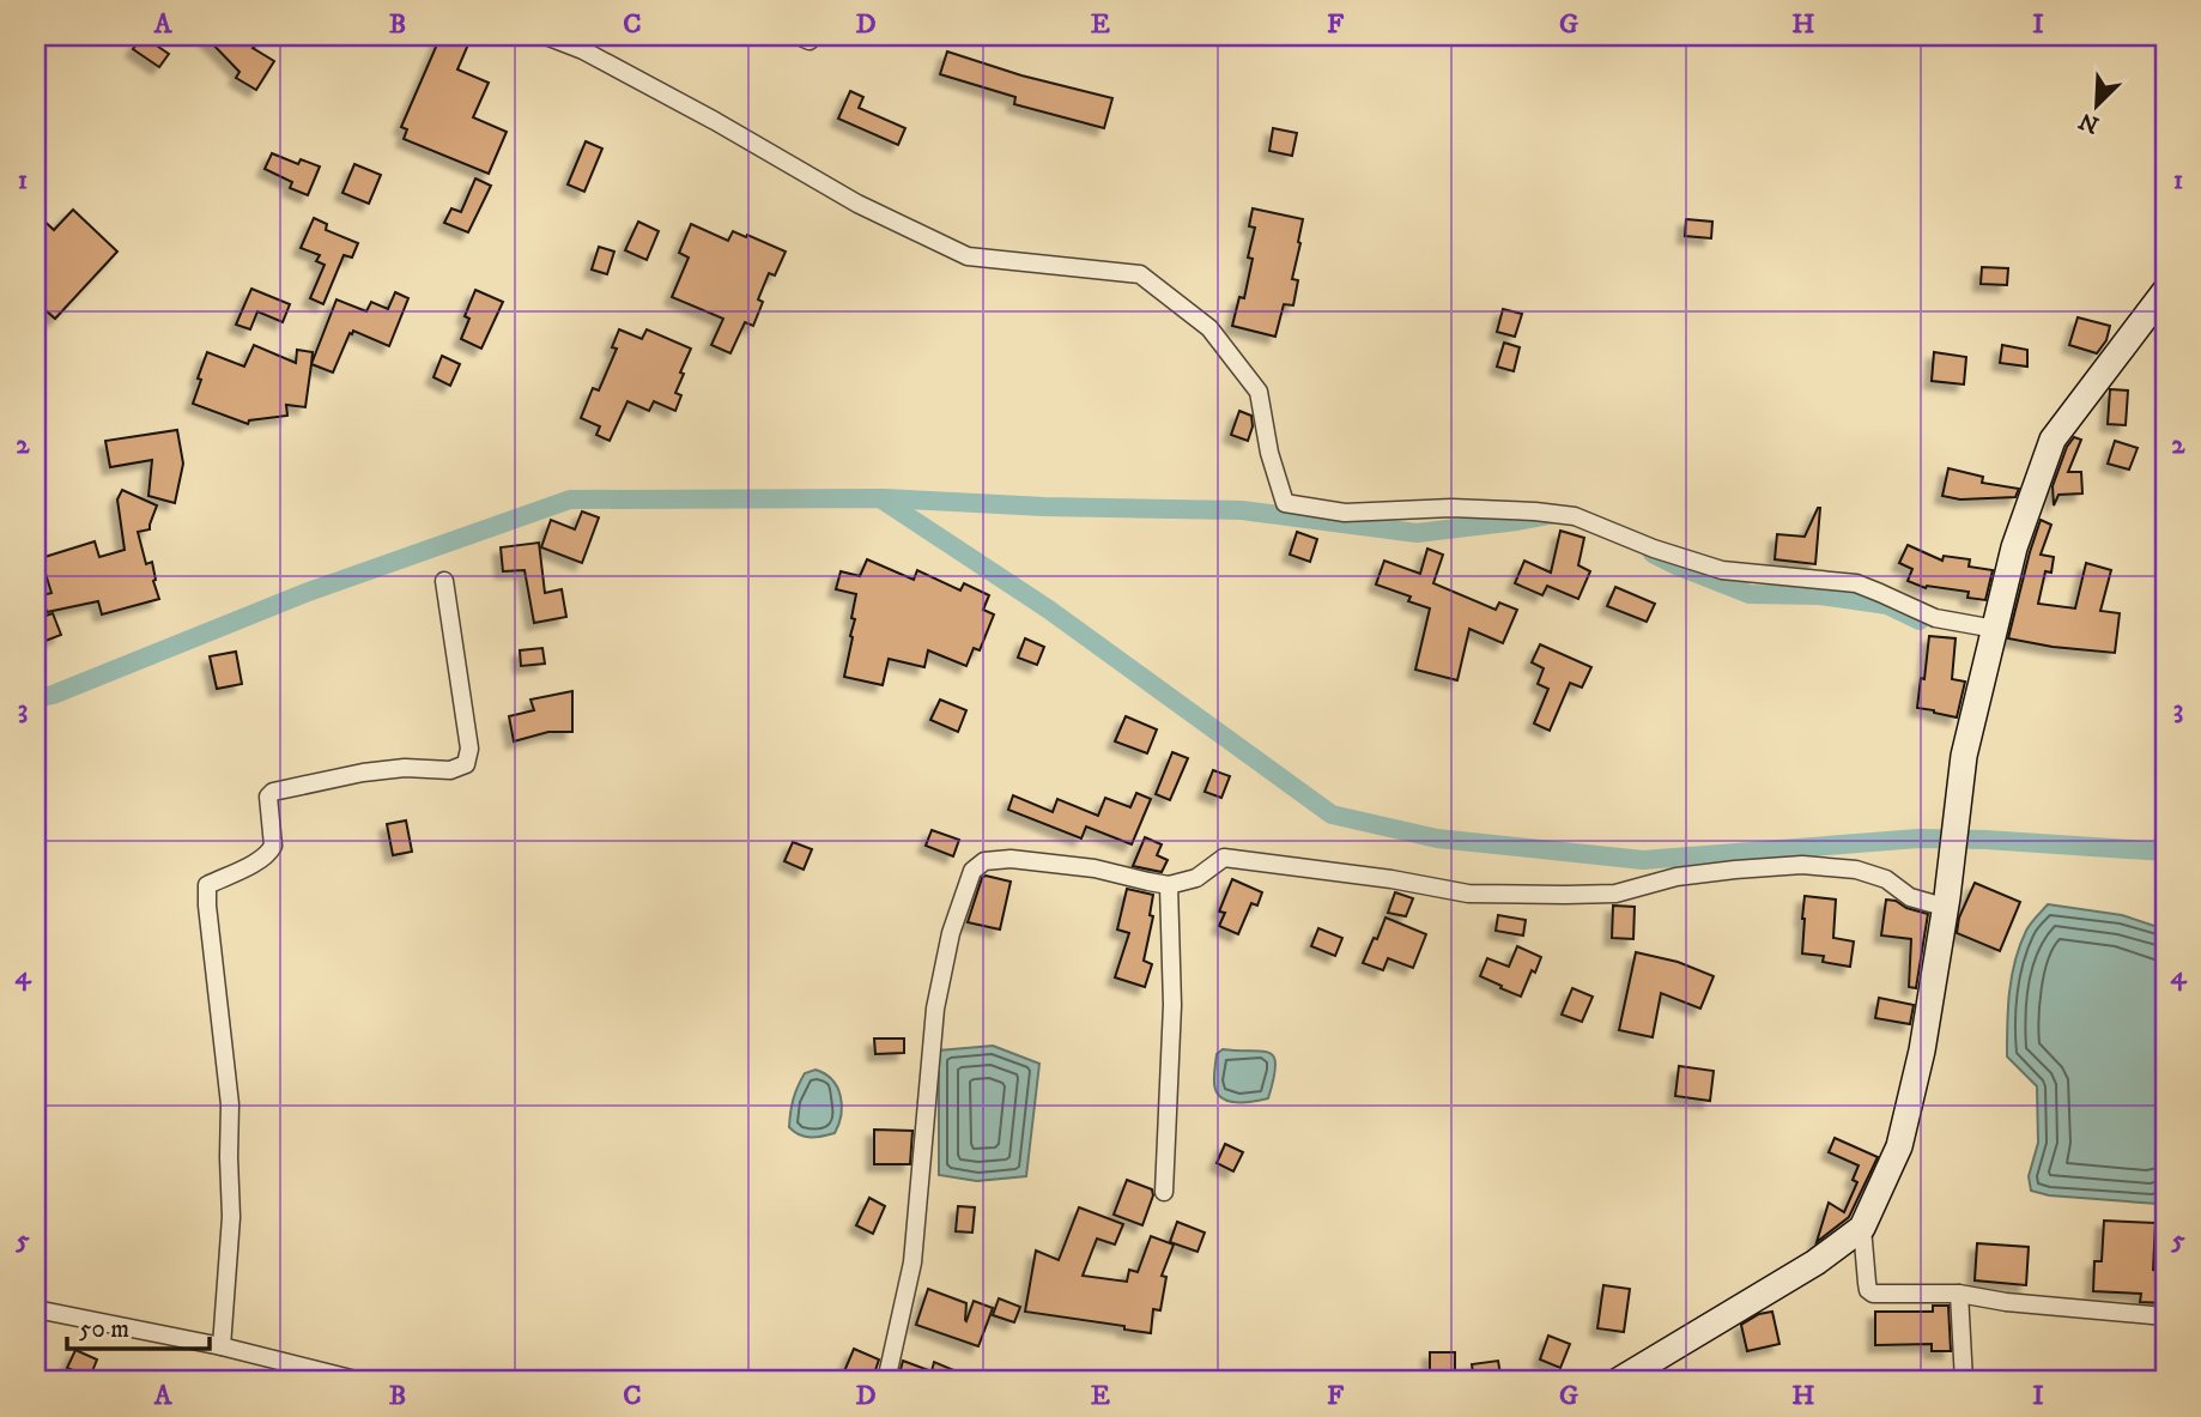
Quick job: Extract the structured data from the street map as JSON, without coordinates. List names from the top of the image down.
{
  "scale_bar": "50 m",
  "north": "bottom left",
  "grid": {
    "columns": [
      "A",
      "B",
      "C",
      "D",
      "E",
      "F",
      "G",
      "H",
      "I"
    ],
    "rows": [
      "1",
      "2",
      "3",
      "4",
      "5"
    ]
  }
}
